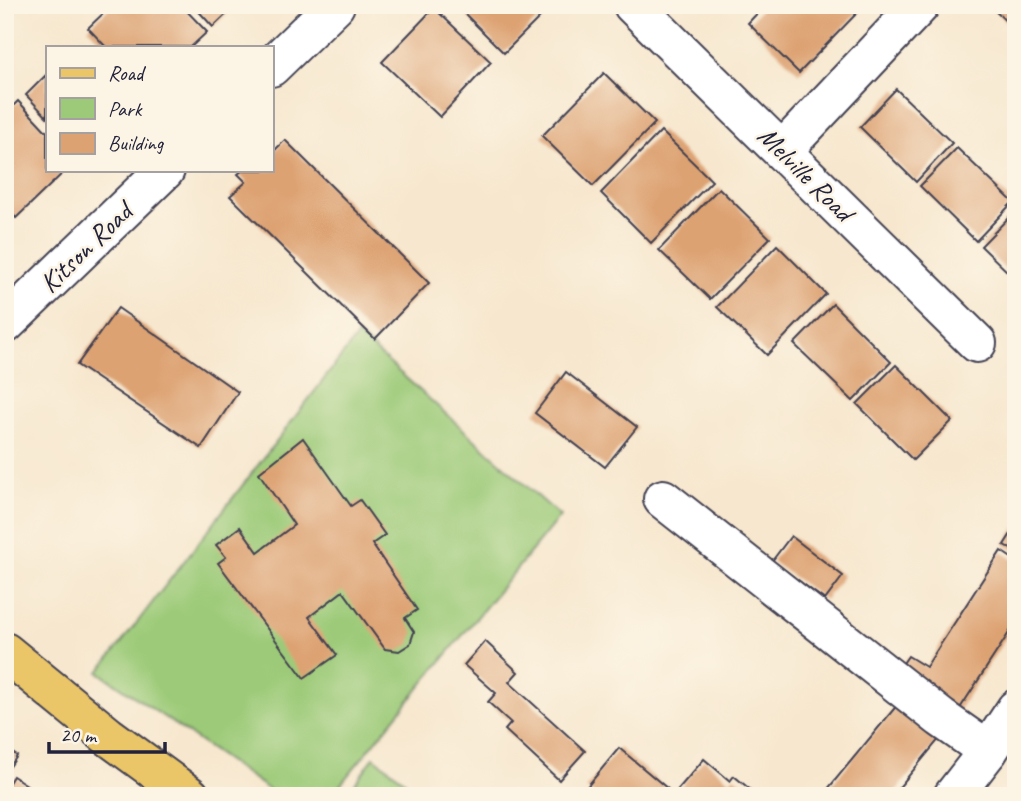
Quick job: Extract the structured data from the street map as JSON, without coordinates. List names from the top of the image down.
{
  "streets": {
    "street": ["Melville Road", "Kitson Road"]
  },
  "legend": ["Road", "Park", "Building"],
  "scale_bar": "20 m"
}
